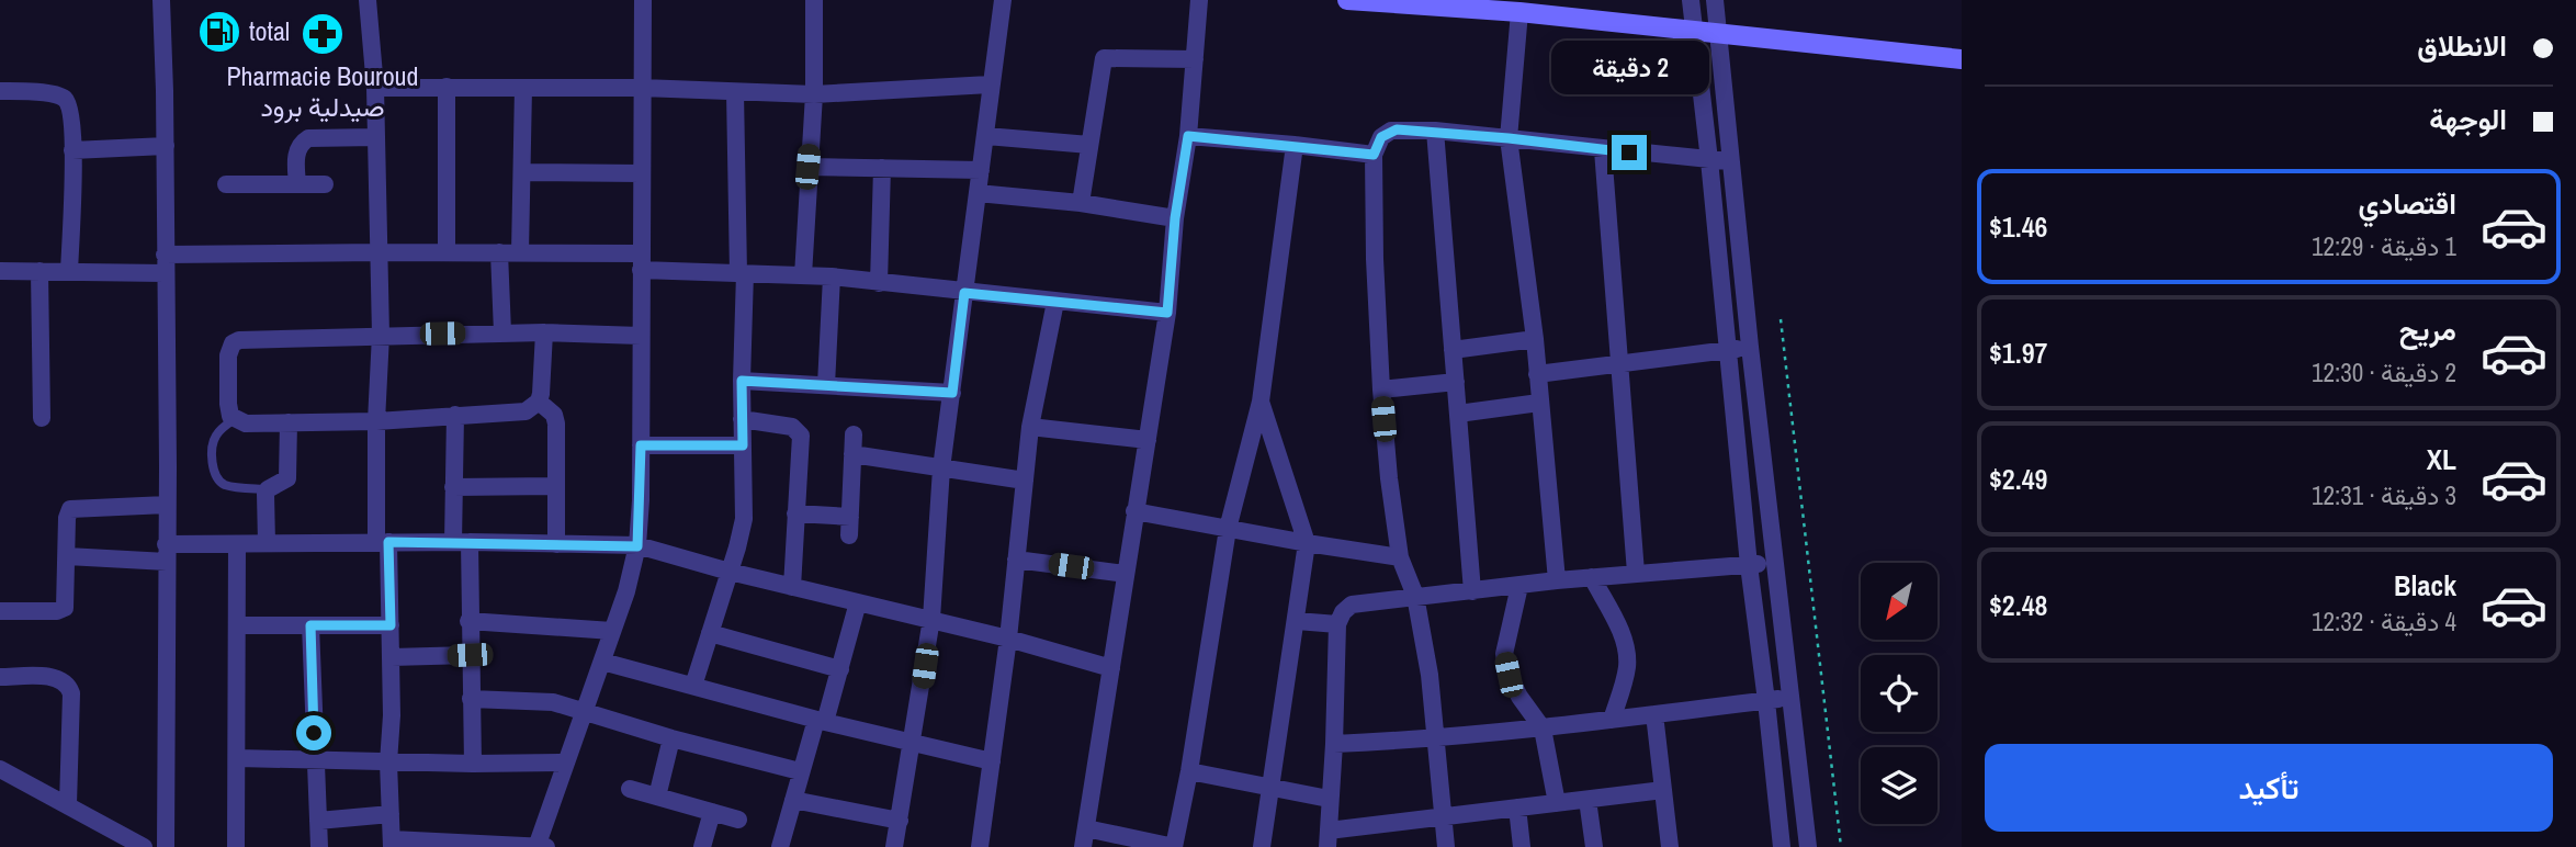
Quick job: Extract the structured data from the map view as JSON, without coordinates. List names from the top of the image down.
{
  "places": {
    "fuel station": ["total"],
    "pharmacy": ["Pharmacie Bouroud صيدلية برود"]
  },
  "north": "bottom left",
  "page": {
    "banner": ["الانطلاق", "الوجهة"],
    "bubble": "2 دقيقة",
    "list": [
      {
        "name": "اقتصادي",
        "note": "1 دقيقة · 12:29",
        "value": "$1.46"
      },
      {
        "name": "مريح",
        "note": "2 دقيقة · 12:30",
        "value": "$1.97"
      },
      {
        "name": "XL",
        "note": "3 دقيقة · 12:31",
        "value": "$2.49"
      },
      {
        "name": "Black",
        "note": "4 دقيقة · 12:32",
        "value": "$2.48"
      }
    ],
    "buttons": "تأكيد"
  }
}
